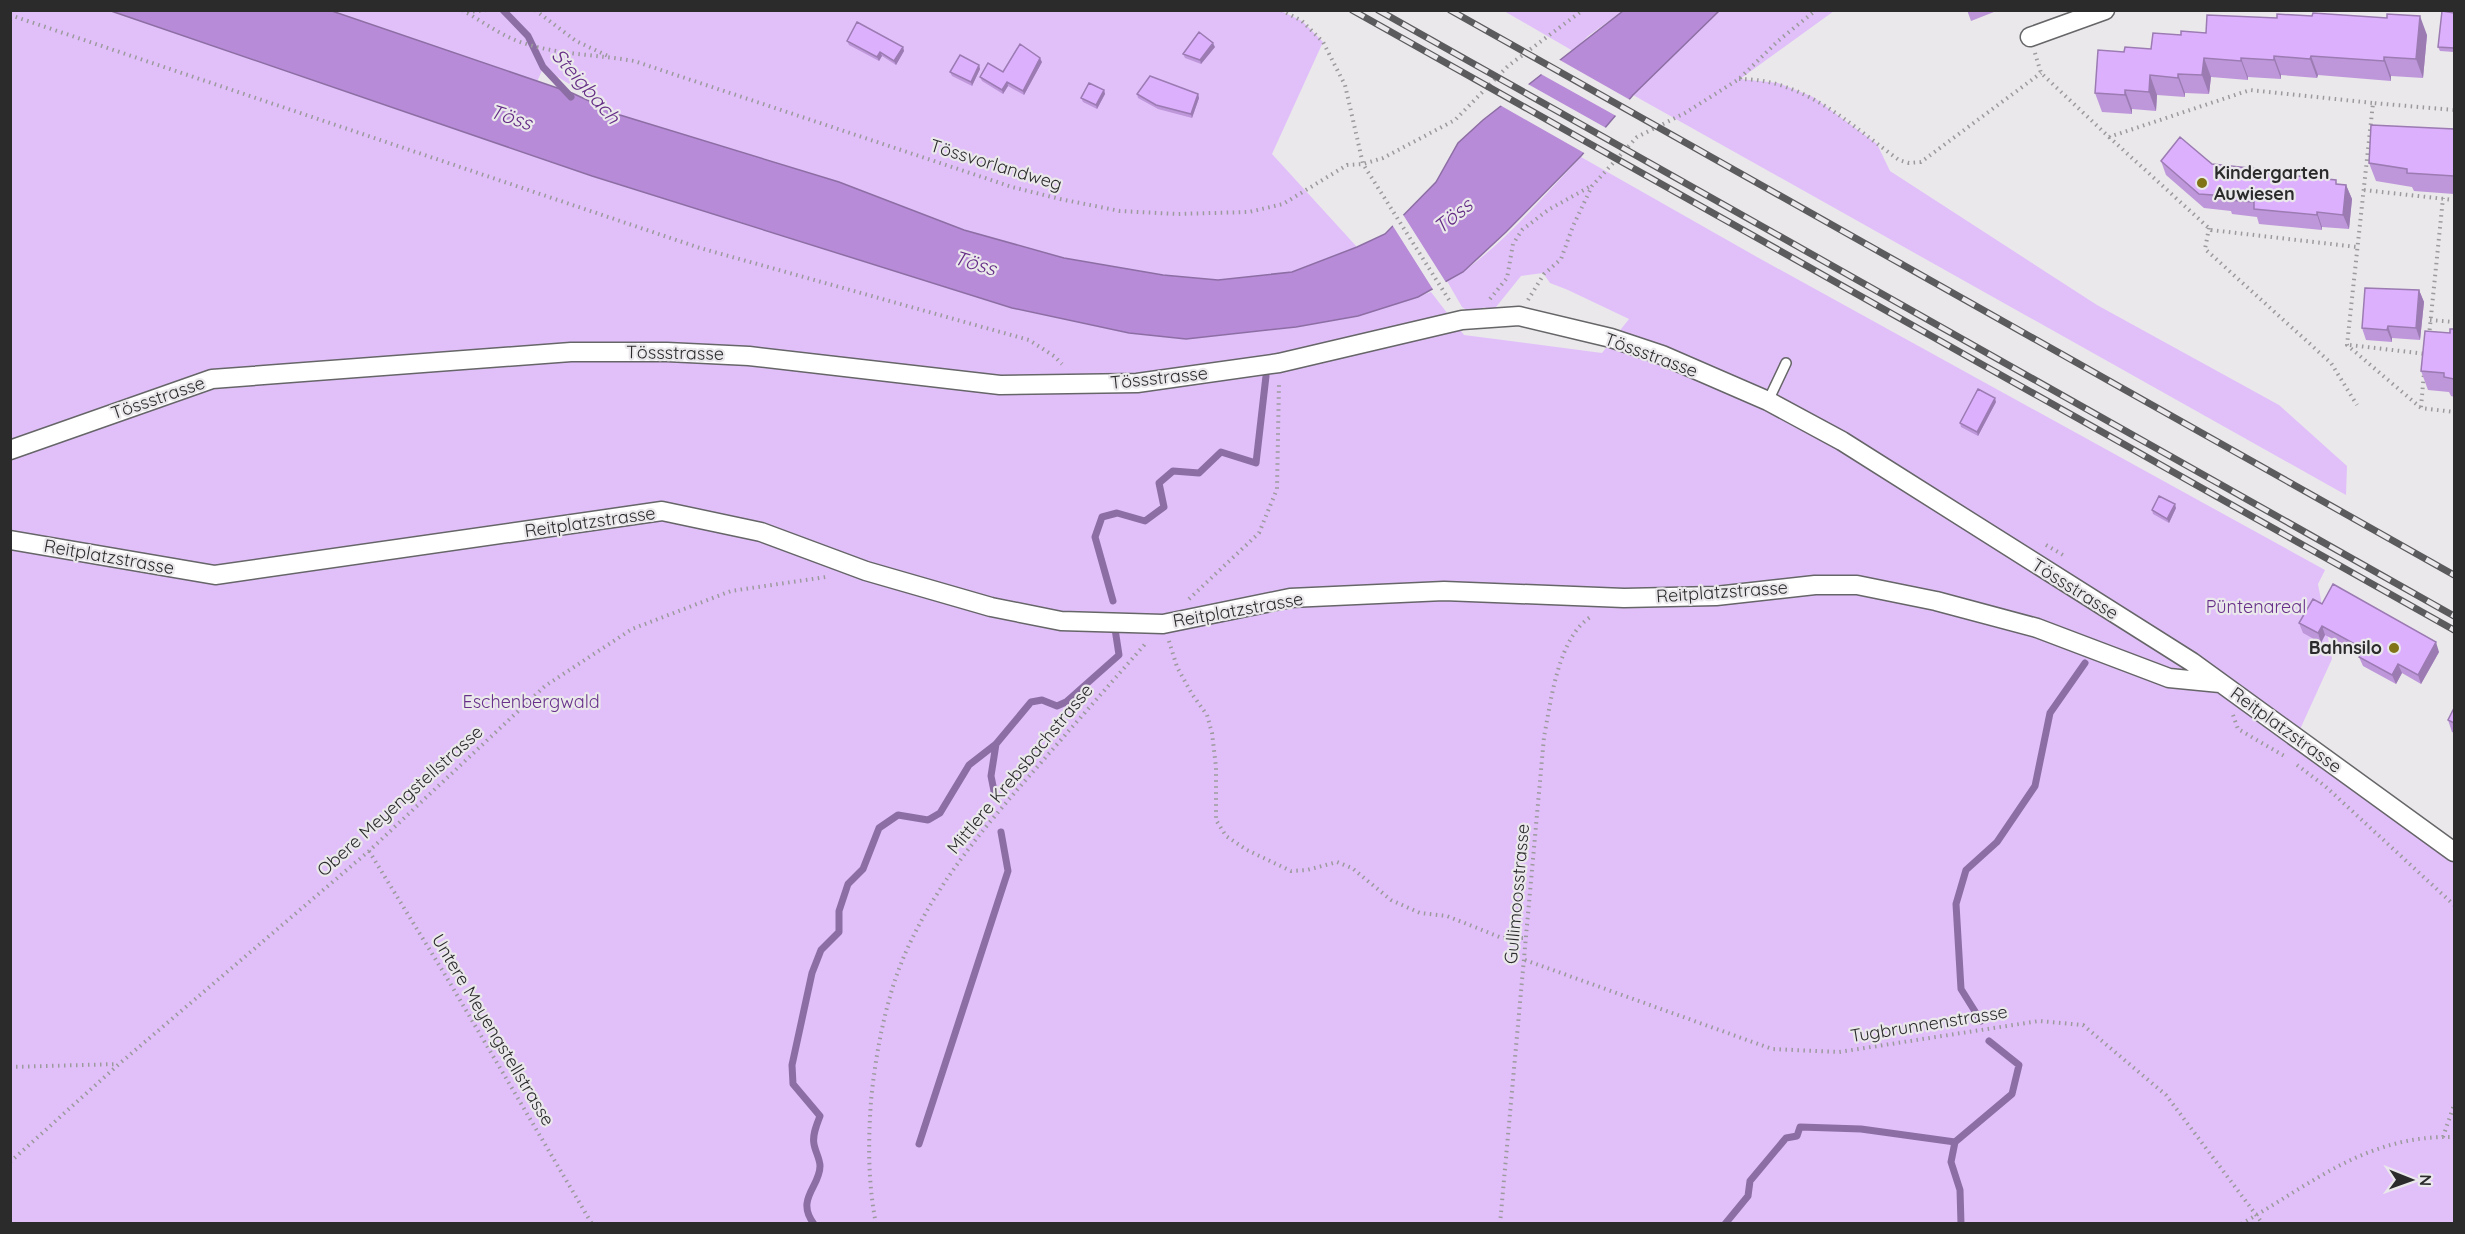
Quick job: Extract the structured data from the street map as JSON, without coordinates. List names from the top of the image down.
{
  "streets": {
    "street": ["Tössstrasse", "Reitplatzstrasse"],
    "path": [
      "Tössvorlandweg",
      "Mittlere Krebsbachstrasse",
      "Obere Meyengstellstrasse",
      "Gullimoosstrasse",
      "Tugbrunnenstrasse",
      "Untere Meyengstellstrasse"
    ]
  },
  "crossings": [
    ["Tössstrasse", "Reitplatzstrasse"],
    ["Reitplatzstrasse", "Mittlere Krebsbachstrasse"],
    ["Reitplatzstrasse", "Gullimoosstrasse"],
    ["Obere Meyengstellstrasse", "Untere Meyengstellstrasse"],
    ["Gullimoosstrasse", "Tugbrunnenstrasse"]
  ],
  "water": ["Steigbach", "Töss"],
  "parks": ["Püntenareal", "Eschenbergwald"],
  "places": ["Kindergarten Auwiesen", "Bahnsilo"],
  "north": "right"
}
